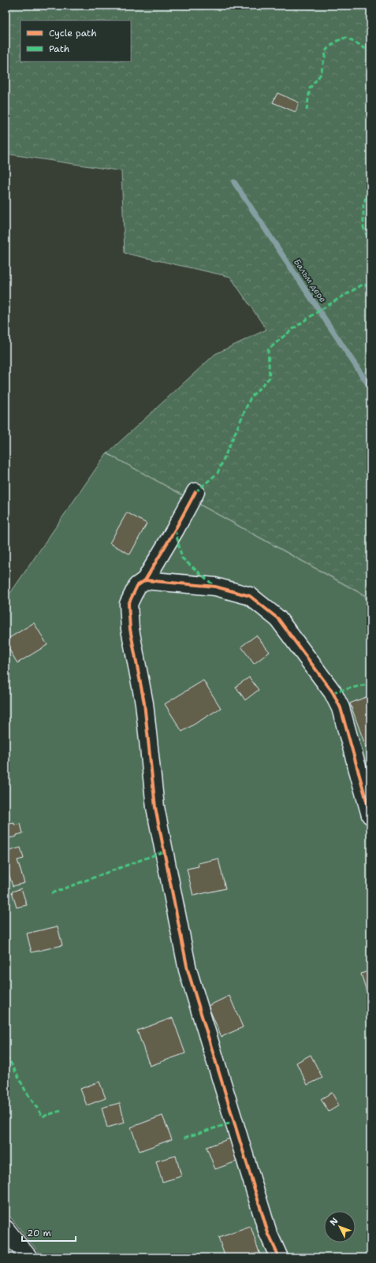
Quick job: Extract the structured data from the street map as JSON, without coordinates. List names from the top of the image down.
{
  "water": ["Балъм дере"],
  "legend": ["Cycle path", "Path"],
  "scale_bar": "20 m",
  "north": "top left"
}
